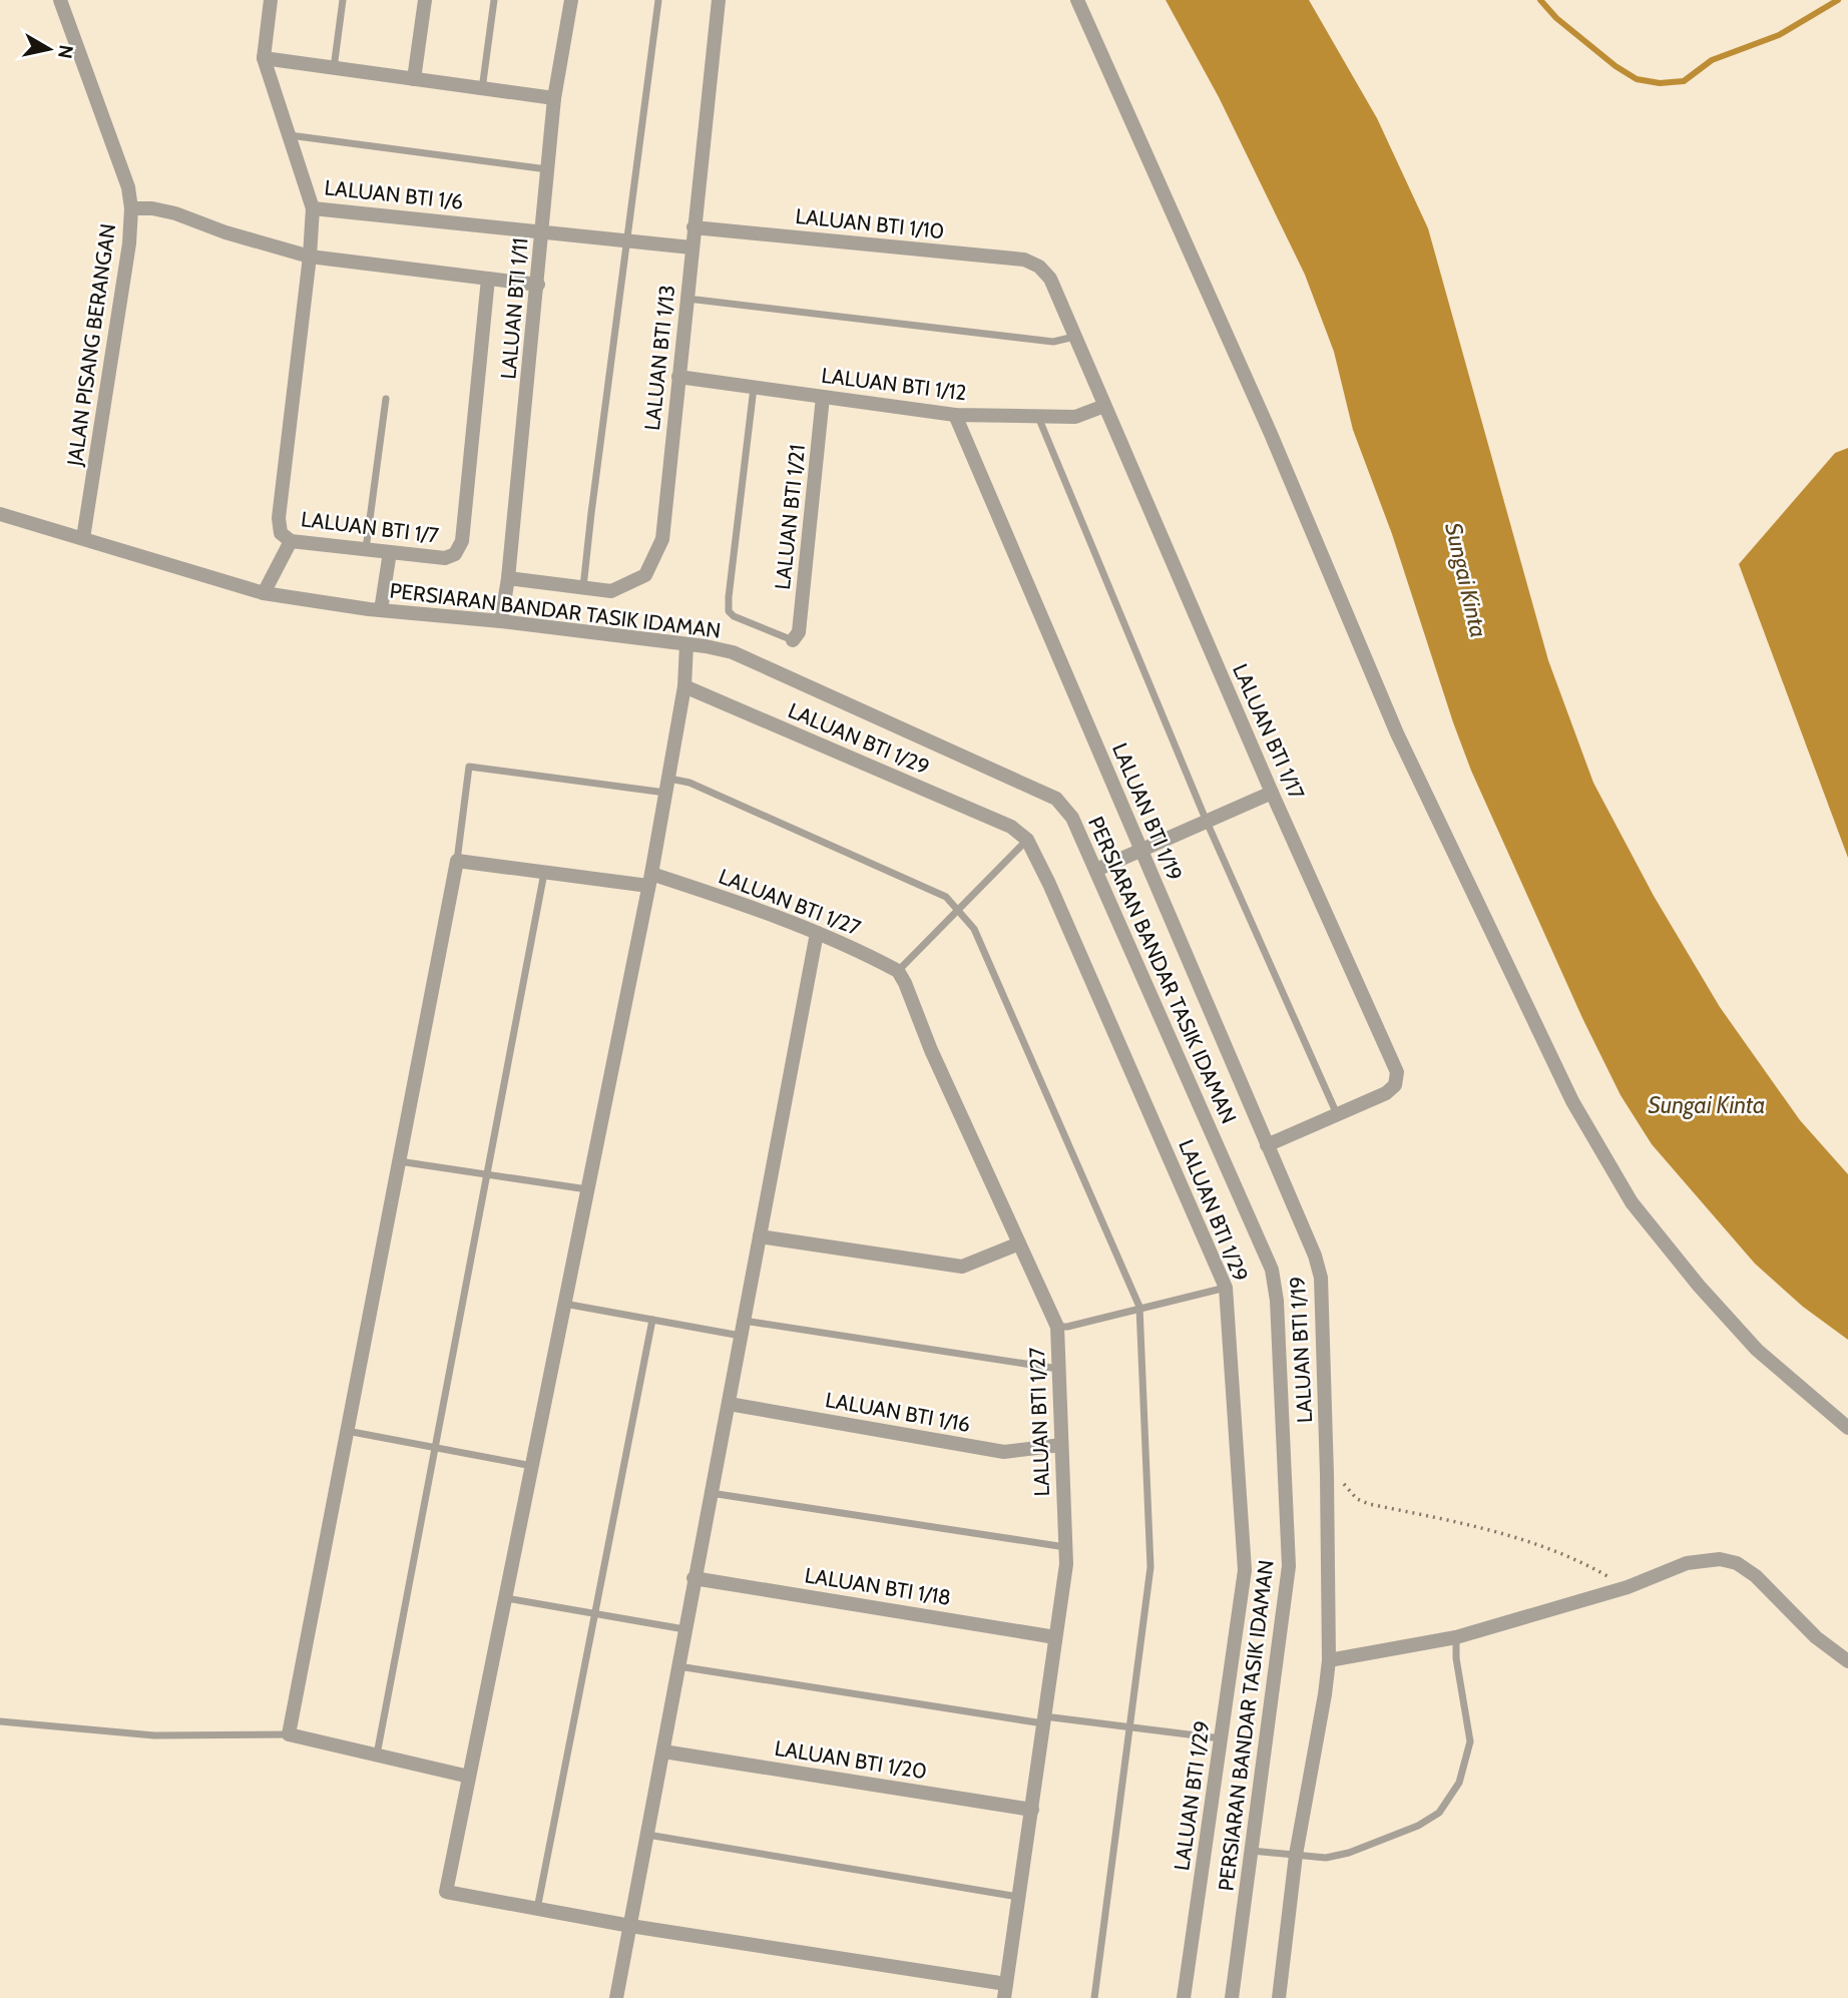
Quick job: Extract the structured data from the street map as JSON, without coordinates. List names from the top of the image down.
{
  "streets": {
    "street": [
      "LALUAN BTI 1/6",
      "LALUAN BTI 1/10",
      "LALUAN BTI 1/11",
      "JALAN PISANG BERANGAN",
      "LALUAN BTI 1/13",
      "LALUAN BTI 1/12",
      "LALUAN BTI 1/21",
      "LALUAN BTI 1/7",
      "PERSIARAN BANDAR TASIK IDAMAN",
      "LALUAN BTI 1/17",
      "LALUAN BTI 1/29",
      "LALUAN BTI 1/19",
      "LALUAN BTI 1/27",
      "LALUAN BTI 1/16",
      "LALUAN BTI 1/18",
      "LALUAN BTI 1/20"
    ]
  },
  "crossings": [
    ["LALUAN BTI 1/6", "LALUAN BTI 1/11"],
    ["LALUAN BTI 1/6", "LALUAN BTI 1/13"],
    ["LALUAN BTI 1/6", "LALUAN BTI 1/7"],
    ["LALUAN BTI 1/10", "LALUAN BTI 1/13"],
    ["LALUAN BTI 1/10", "LALUAN BTI 1/17"],
    ["LALUAN BTI 1/11", "LALUAN BTI 1/13"],
    ["LALUAN BTI 1/11", "PERSIARAN BANDAR TASIK IDAMAN"],
    ["JALAN PISANG BERANGAN", "PERSIARAN BANDAR TASIK IDAMAN"],
    ["LALUAN BTI 1/13", "LALUAN BTI 1/12"],
    ["LALUAN BTI 1/12", "LALUAN BTI 1/21"],
    ["LALUAN BTI 1/12", "LALUAN BTI 1/17"],
    ["LALUAN BTI 1/12", "LALUAN BTI 1/19"],
    ["LALUAN BTI 1/17", "LALUAN BTI 1/19"],
    ["LALUAN BTI 1/27", "LALUAN BTI 1/16"],
    ["LALUAN BTI 1/27", "LALUAN BTI 1/18"],
    ["LALUAN BTI 1/27", "LALUAN BTI 1/20"]
  ],
  "water": ["Sungai Kinta"],
  "north": "right"
}
